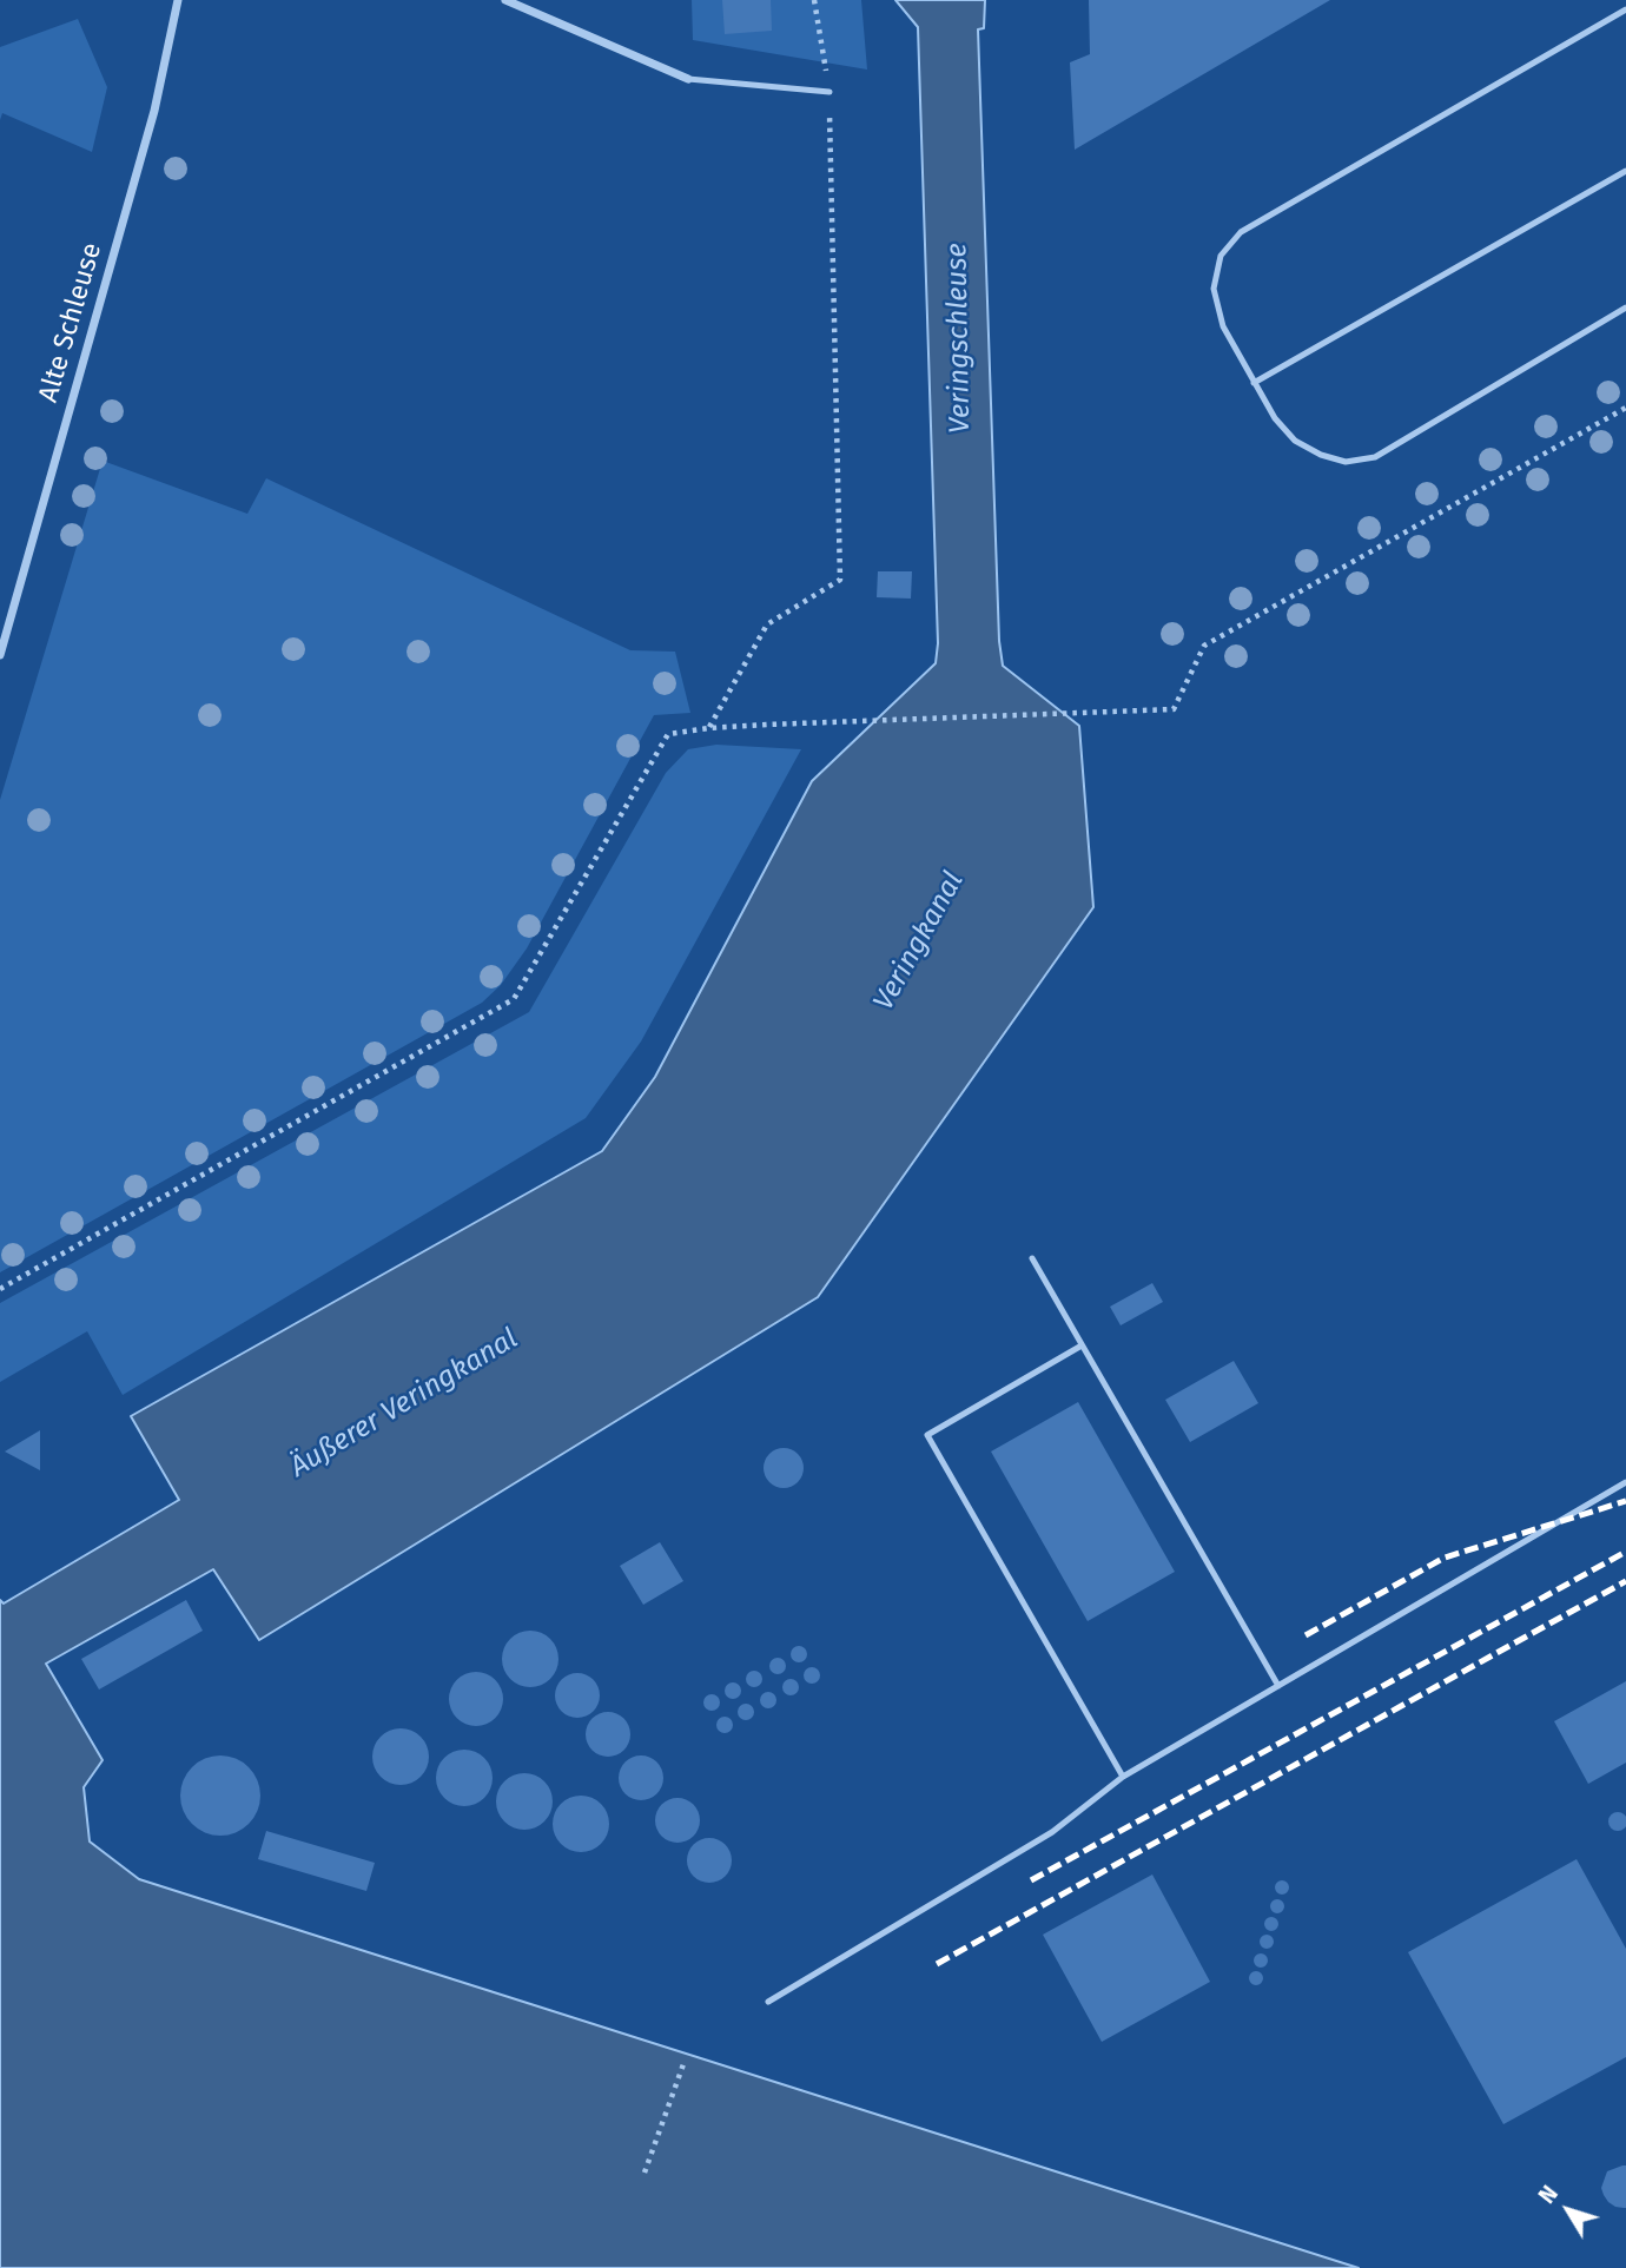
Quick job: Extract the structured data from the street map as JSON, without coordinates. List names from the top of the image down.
{
  "streets": {
    "street": ["Alte Schleuse"]
  },
  "water": ["Veringschleuse", "Veringkanal", "Äußerer Veringkanal"],
  "north": "top left"
}
